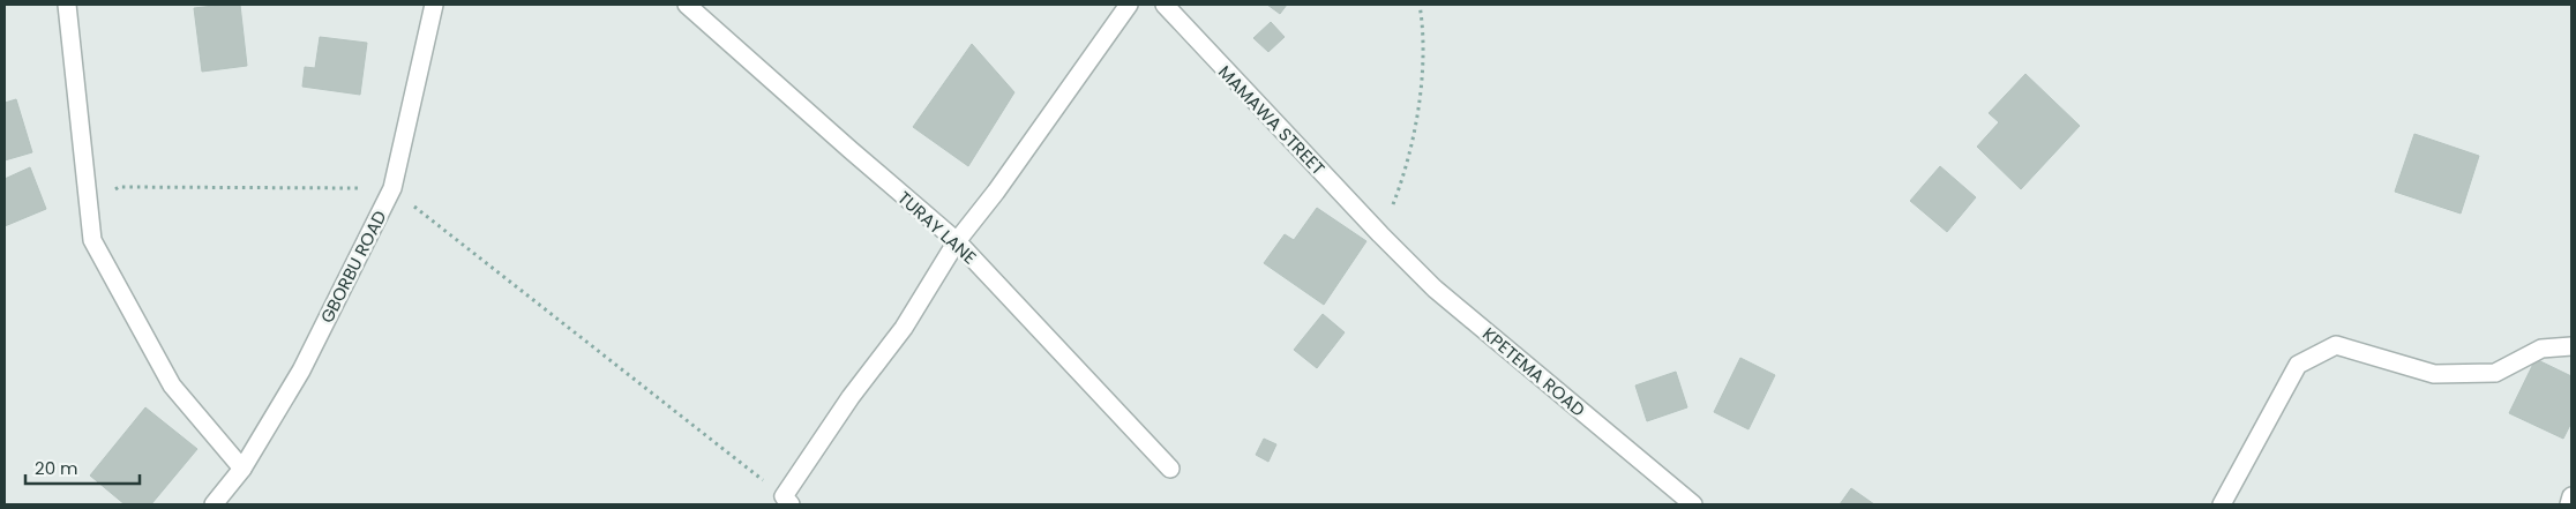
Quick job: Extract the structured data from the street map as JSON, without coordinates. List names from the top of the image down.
{
  "streets": {
    "street": [
      "MAMAWA STREET",
      "TURAY LANE",
      "GBORBU ROAD",
      "KPETEMA ROAD"
    ]
  },
  "crossings": [
    ["MAMAWA STREET", "KPETEMA ROAD"]
  ],
  "scale_bar": "20 m"
}
